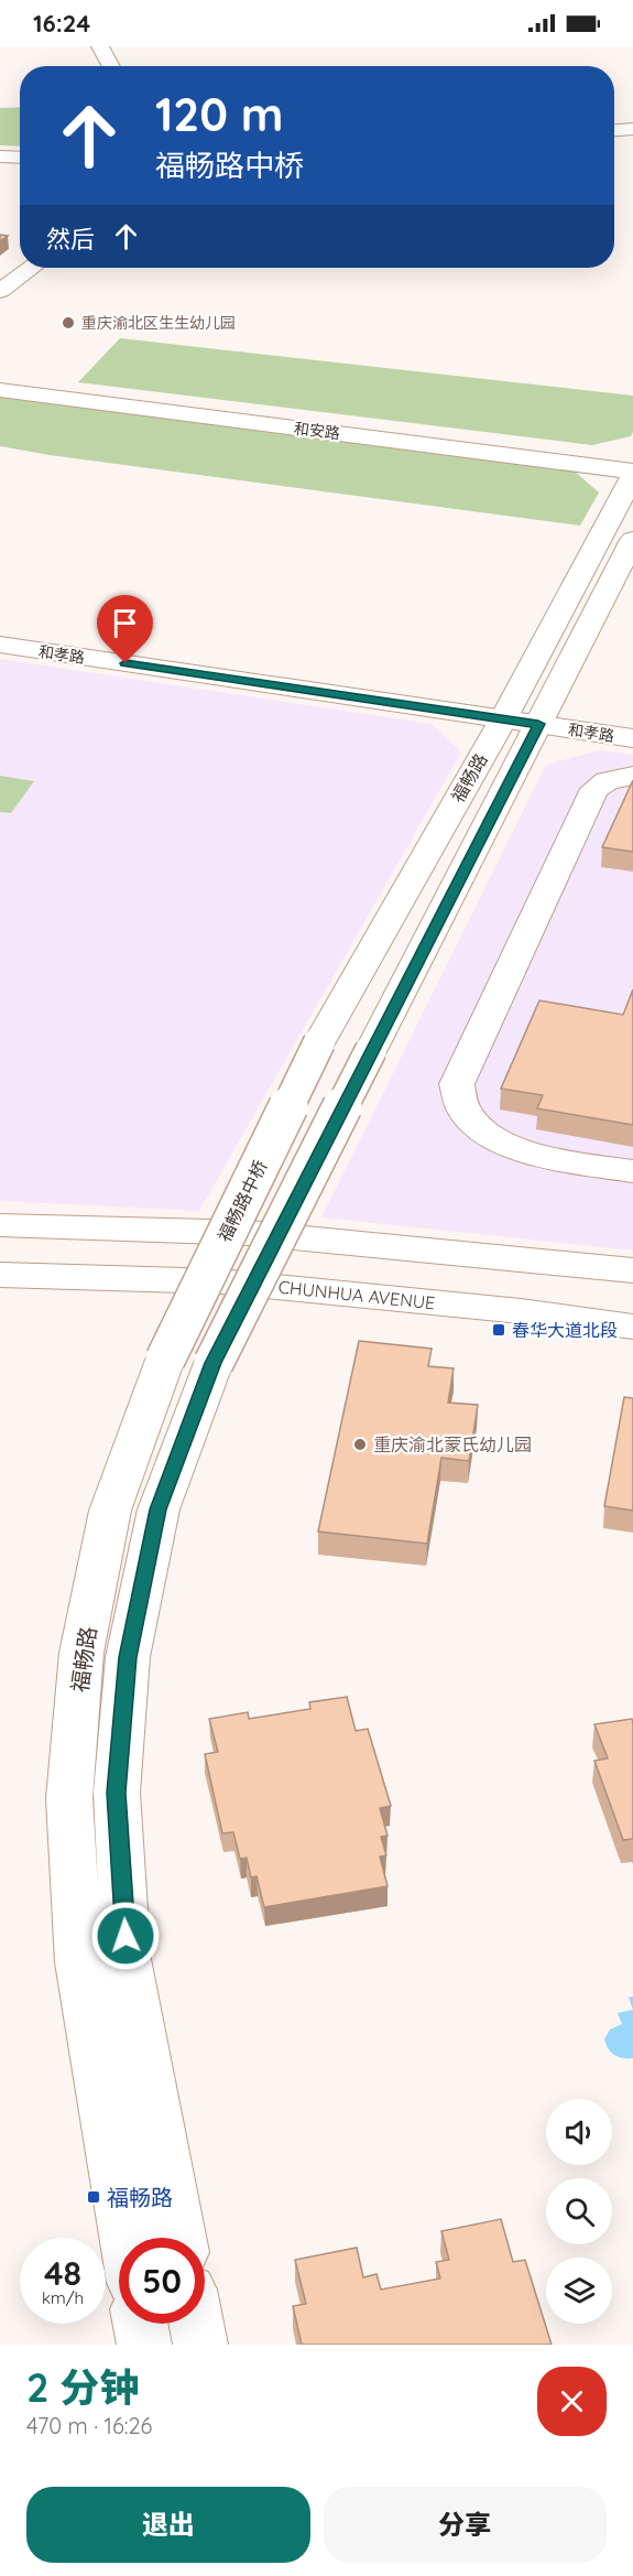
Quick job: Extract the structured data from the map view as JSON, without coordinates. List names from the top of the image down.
{
  "streets": {
    "main road": [
      "和安路",
      "和孝路",
      "福畅路",
      "福畅路中桥",
      "CHUNHUA AVENUE"
    ]
  },
  "crossings": [
    ["和安路", "福畅路"],
    ["和孝路", "福畅路"],
    ["福畅路", "福畅路中桥"]
  ],
  "places": {
    "other": ["重庆渝北区生生幼儿园", "重庆渝北蒙氏幼儿园"],
    "transit": ["春华大道北段", "福畅路"]
  },
  "page": {
    "status": "16:24",
    "turn": ["120 m", "福畅路中桥"],
    "then": "然后",
    "speed": "48 km/h",
    "limit": "50",
    "heading": ["2 分钟", "470 m · 16:26"],
    "buttons": ["退出", "分享"]
  }
}
